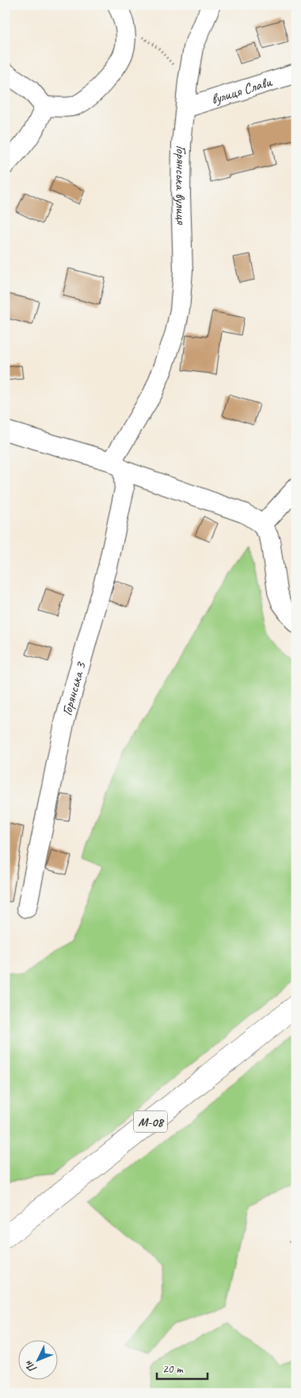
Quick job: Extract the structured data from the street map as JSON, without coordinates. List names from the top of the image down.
{
  "streets": {
    "highway": ["М-08"],
    "street": ["вулиця Слави", "Горянська вулиця", "Горянська 3"]
  },
  "crossings": [
    ["вулиця Слави", "Горянська вулиця"],
    ["Горянська вулиця", "Горянська 3"]
  ],
  "scale_bar": "20 m",
  "north": "bottom left"
}
